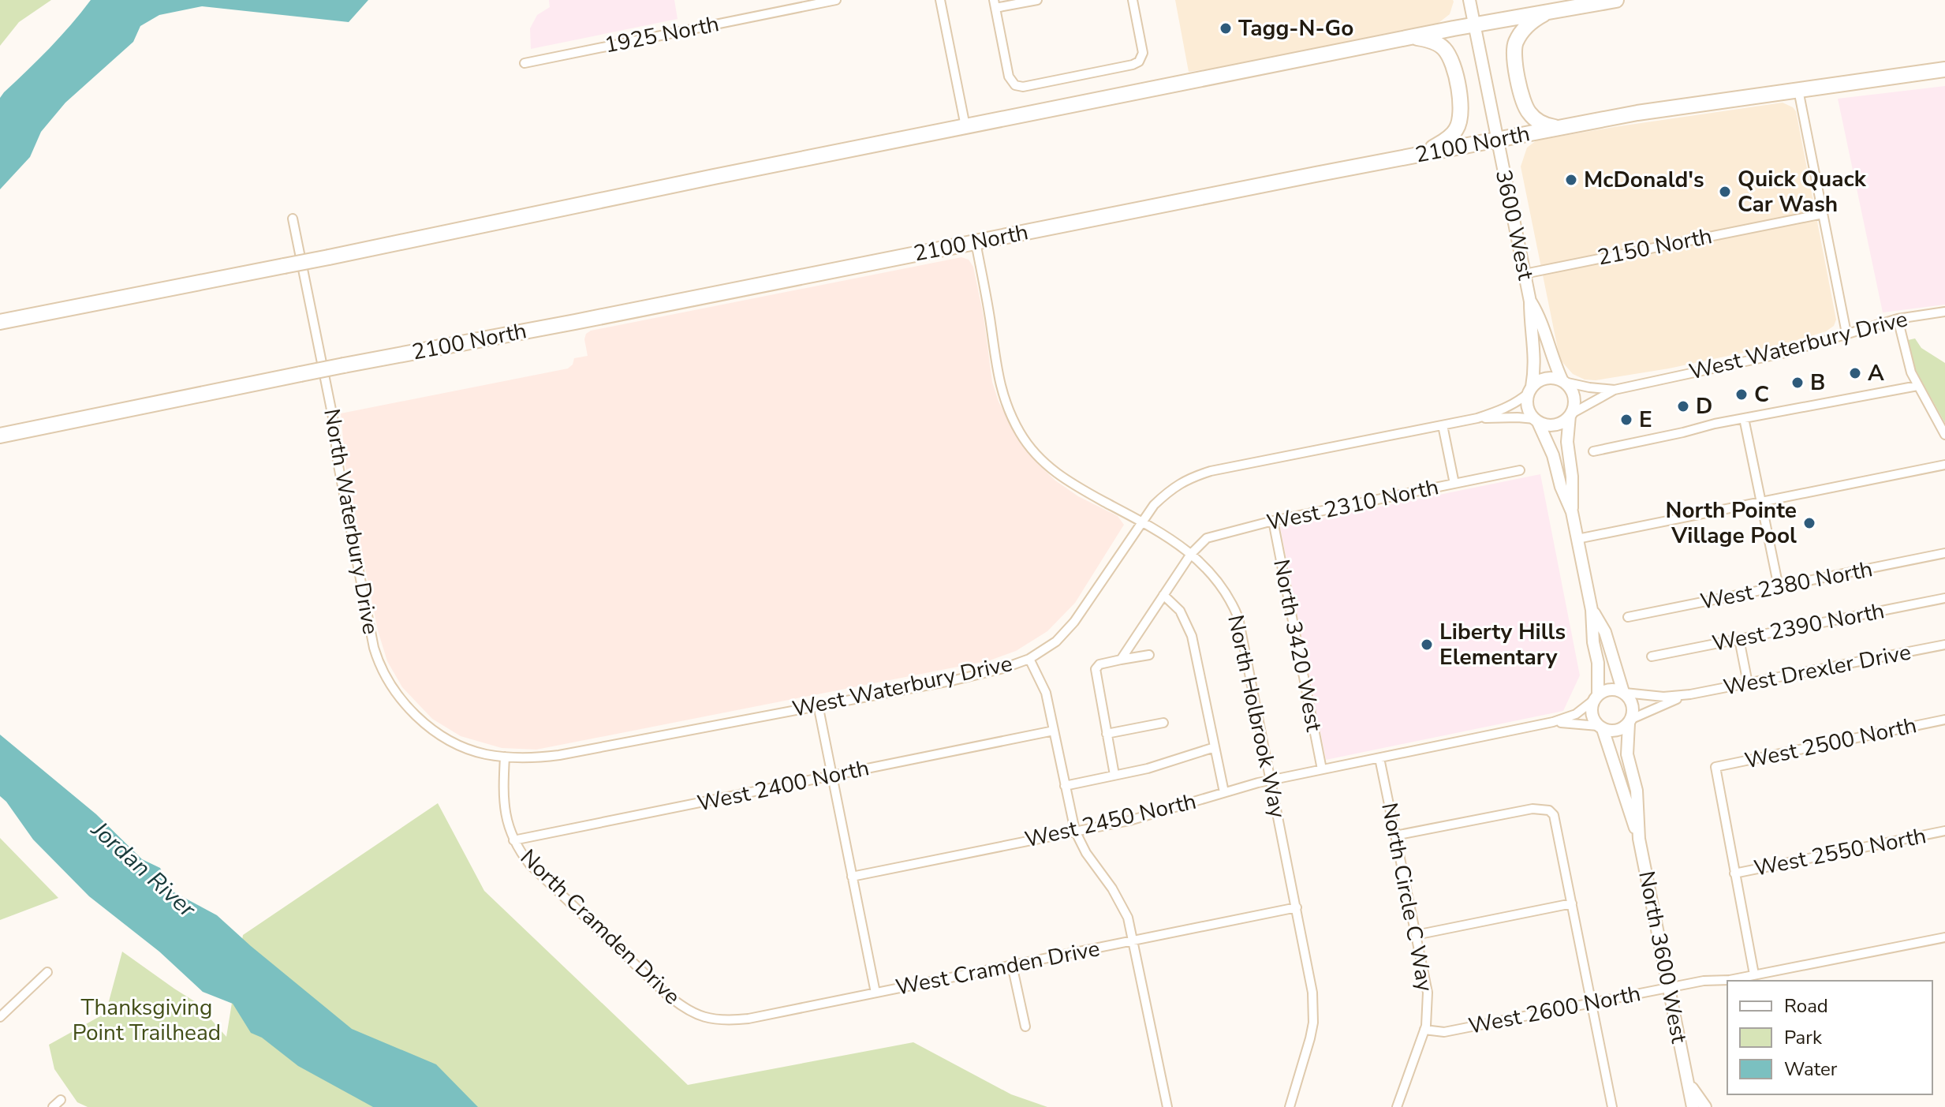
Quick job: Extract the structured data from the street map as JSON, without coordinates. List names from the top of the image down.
{
  "streets": {
    "highway": ["2100 North"],
    "street": [
      "1925 North",
      "3600 West",
      "2150 North",
      "West Waterbury Drive",
      "West 2310 North",
      "North Waterbury Drive",
      "West 2380 North",
      "West 2390 North",
      "North 3420 West",
      "West Drexler Drive",
      "North Holbrook Way",
      "West 2500 North",
      "West 2400 North",
      "West 2450 North",
      "West 2550 North",
      "North Circle C Way",
      "North Cramden Drive",
      "North 3600 West",
      "West Cramden Drive",
      "West 2600 North"
    ]
  },
  "crossings": [
    ["2100 North", "3600 West"],
    ["2100 North", "North Holbrook Way"],
    ["3600 West", "2150 North"],
    ["West Waterbury Drive", "North Waterbury Drive"],
    ["West Waterbury Drive", "North Holbrook Way"],
    ["West Waterbury Drive", "North Cramden Drive"],
    ["West 2310 North", "North 3420 West"],
    ["West 2310 North", "North Holbrook Way"],
    ["North Waterbury Drive", "North Cramden Drive"],
    ["North 3420 West", "West 2450 North"],
    ["West Drexler Drive", "West 2450 North"],
    ["West Drexler Drive", "North 3600 West"],
    ["North Holbrook Way", "West 2450 North"],
    ["North Holbrook Way", "West Cramden Drive"],
    ["West 2500 North", "West 2550 North"],
    ["West 2400 North", "North Cramden Drive"],
    ["West 2450 North", "North Circle C Way"],
    ["West 2450 North", "North 3600 West"],
    ["North Circle C Way", "West 2600 North"],
    ["North Cramden Drive", "West Cramden Drive"],
    ["North 3600 West", "West 2600 North"]
  ],
  "water": ["Jordan River"],
  "parks": ["Thanksgiving Point Trailhead"],
  "places": [
    "Tagg-N-Go",
    "McDonald's",
    "Quick Quack Car Wash",
    "A",
    "B",
    "C",
    "D",
    "E",
    "North Pointe Village Pool",
    "Liberty Hills Elementary"
  ],
  "legend": ["Road", "Park", "Water"]
}
